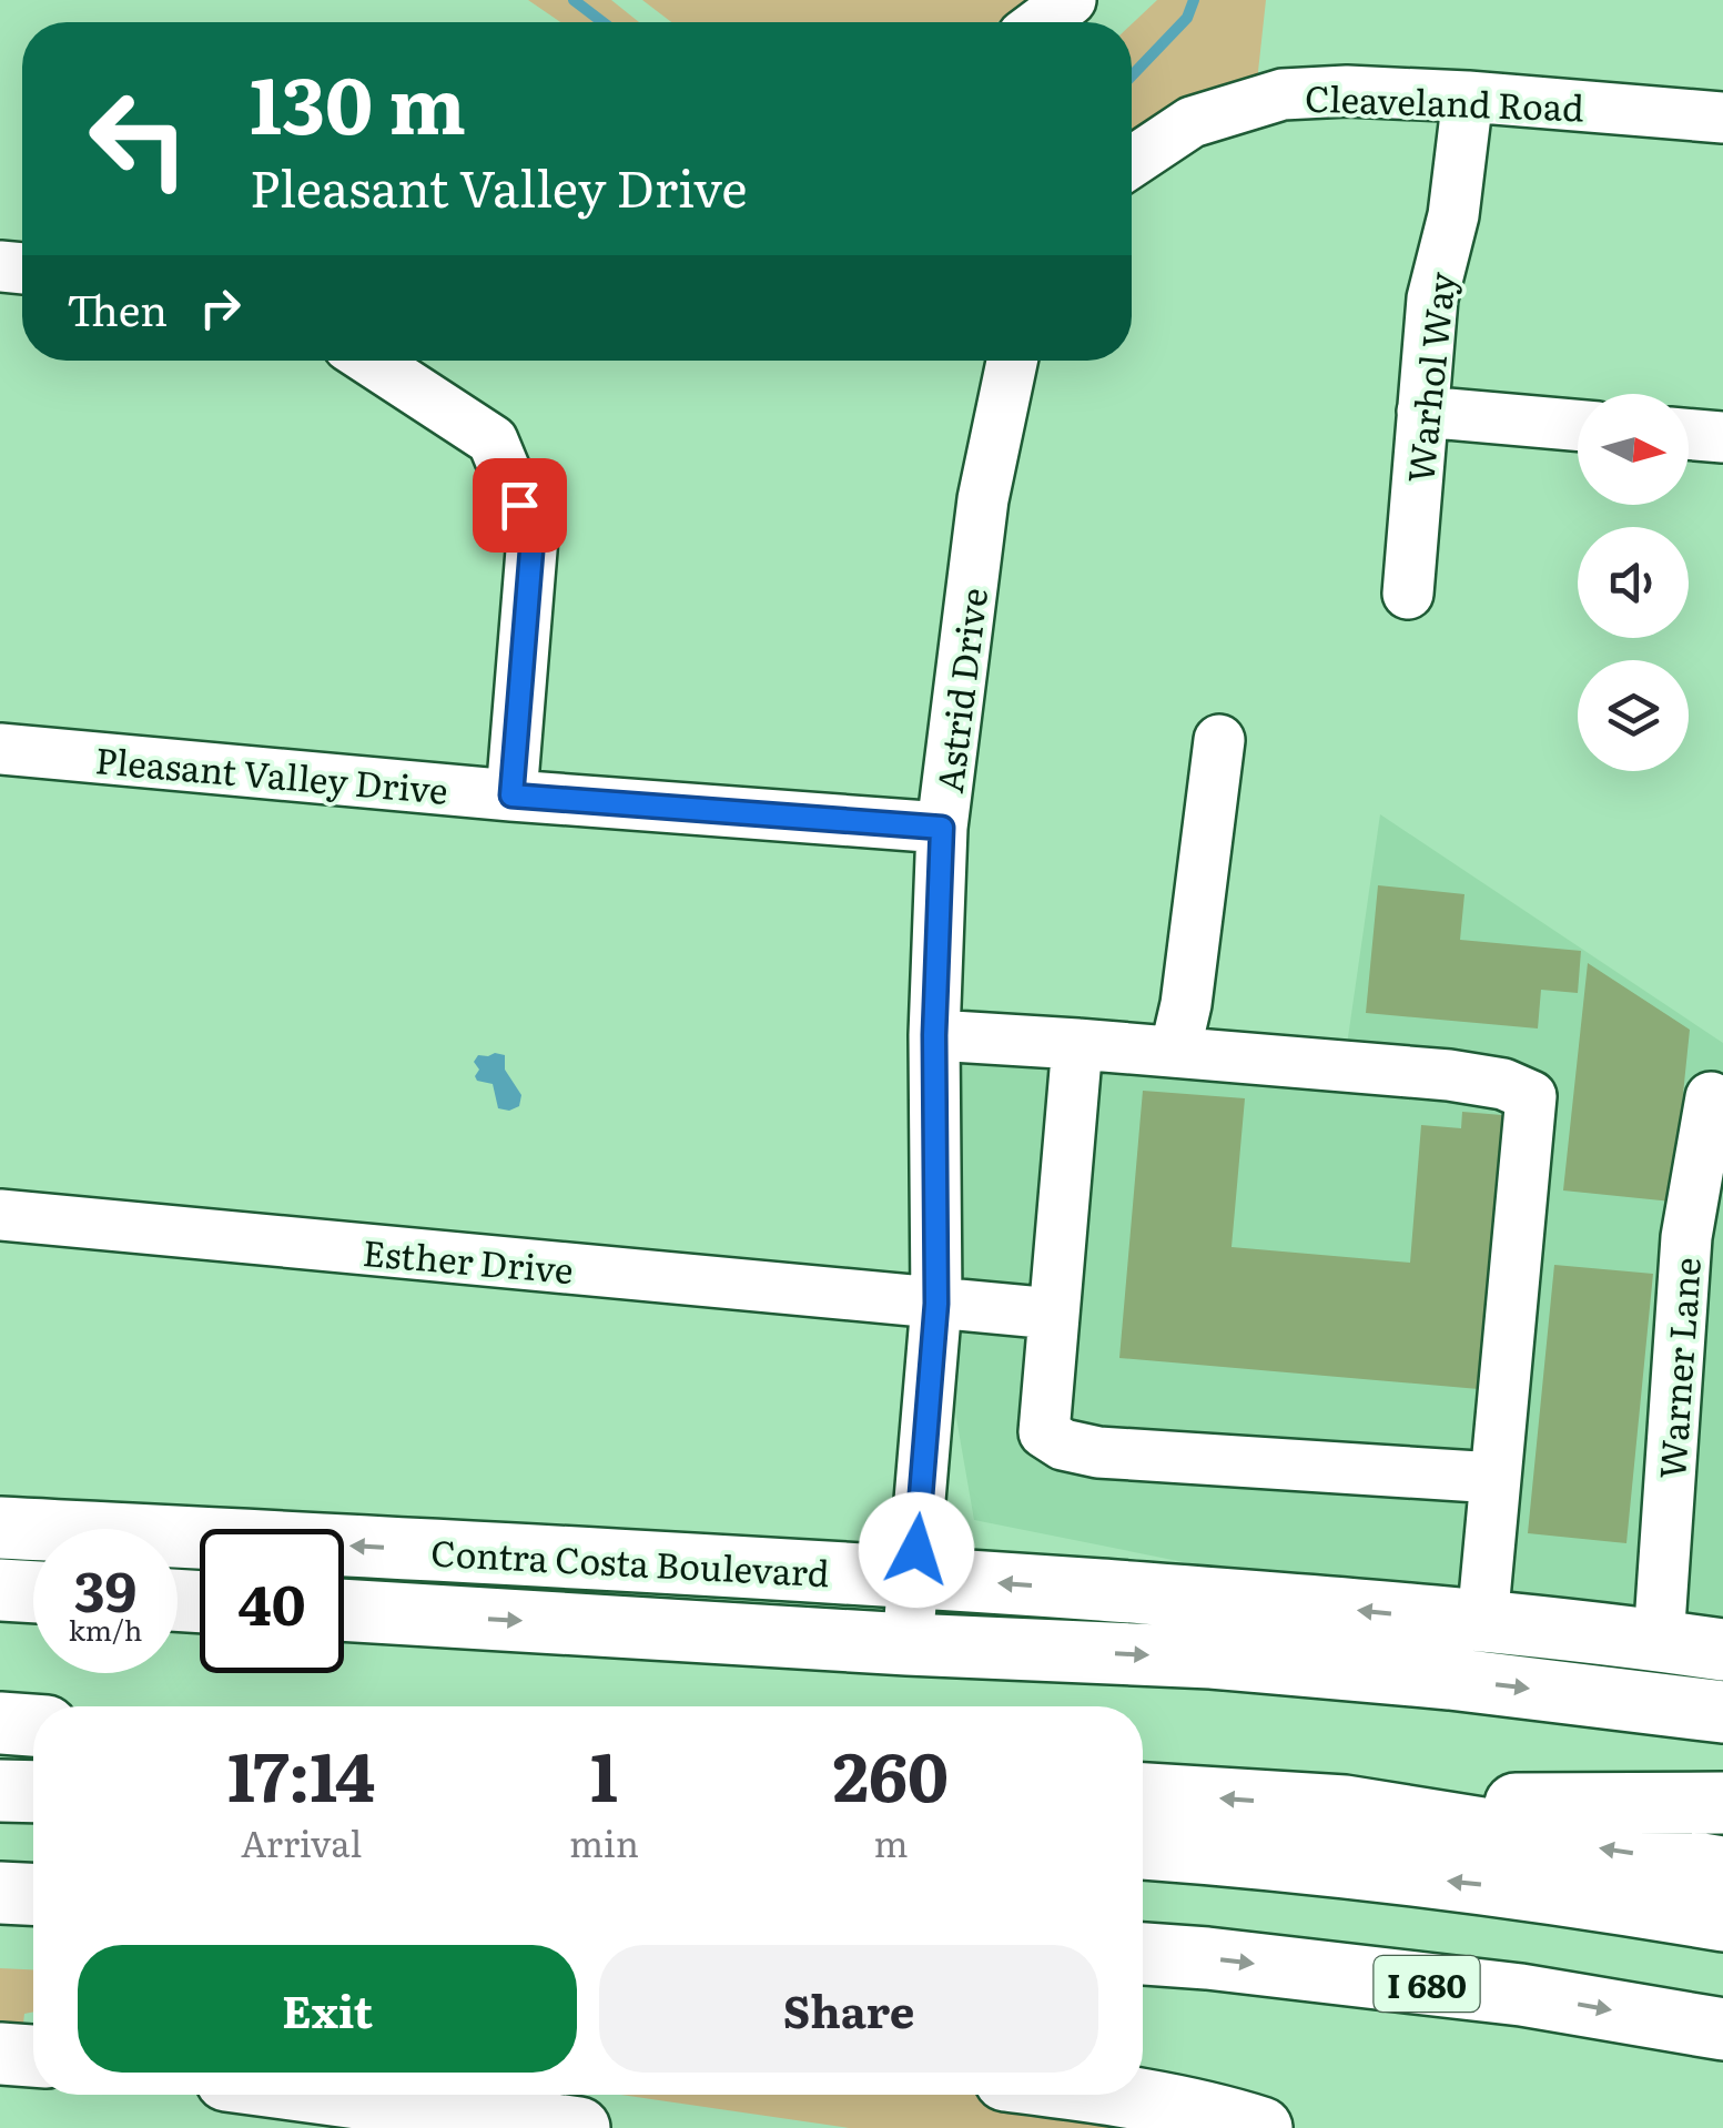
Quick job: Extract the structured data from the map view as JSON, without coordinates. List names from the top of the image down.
{
  "streets": {
    "main road": ["Contra Costa Boulevard", "I 680"],
    "street": [
      "Cleaveland Road",
      "Warhol Way",
      "Astrid Drive",
      "Pleasant Valley Drive",
      "Esther Drive",
      "Warner Lane"
    ]
  },
  "crossings": [
    ["Cleaveland Road", "Warhol Way"],
    ["Astrid Drive", "Pleasant Valley Drive"],
    ["Astrid Drive", "Esther Drive"],
    ["Astrid Drive", "Contra Costa Boulevard"],
    ["Warner Lane", "Contra Costa Boulevard"]
  ],
  "north": "right",
  "page": {
    "turn": ["130 m", "Pleasant Valley Drive"],
    "then": "Then",
    "speed": "39 km/h",
    "limit": "40",
    "eta": [
      "17:14",
      "Arrival",
      "1",
      "min",
      "260",
      "m"
    ],
    "buttons": ["Exit", "Share"]
  }
}
